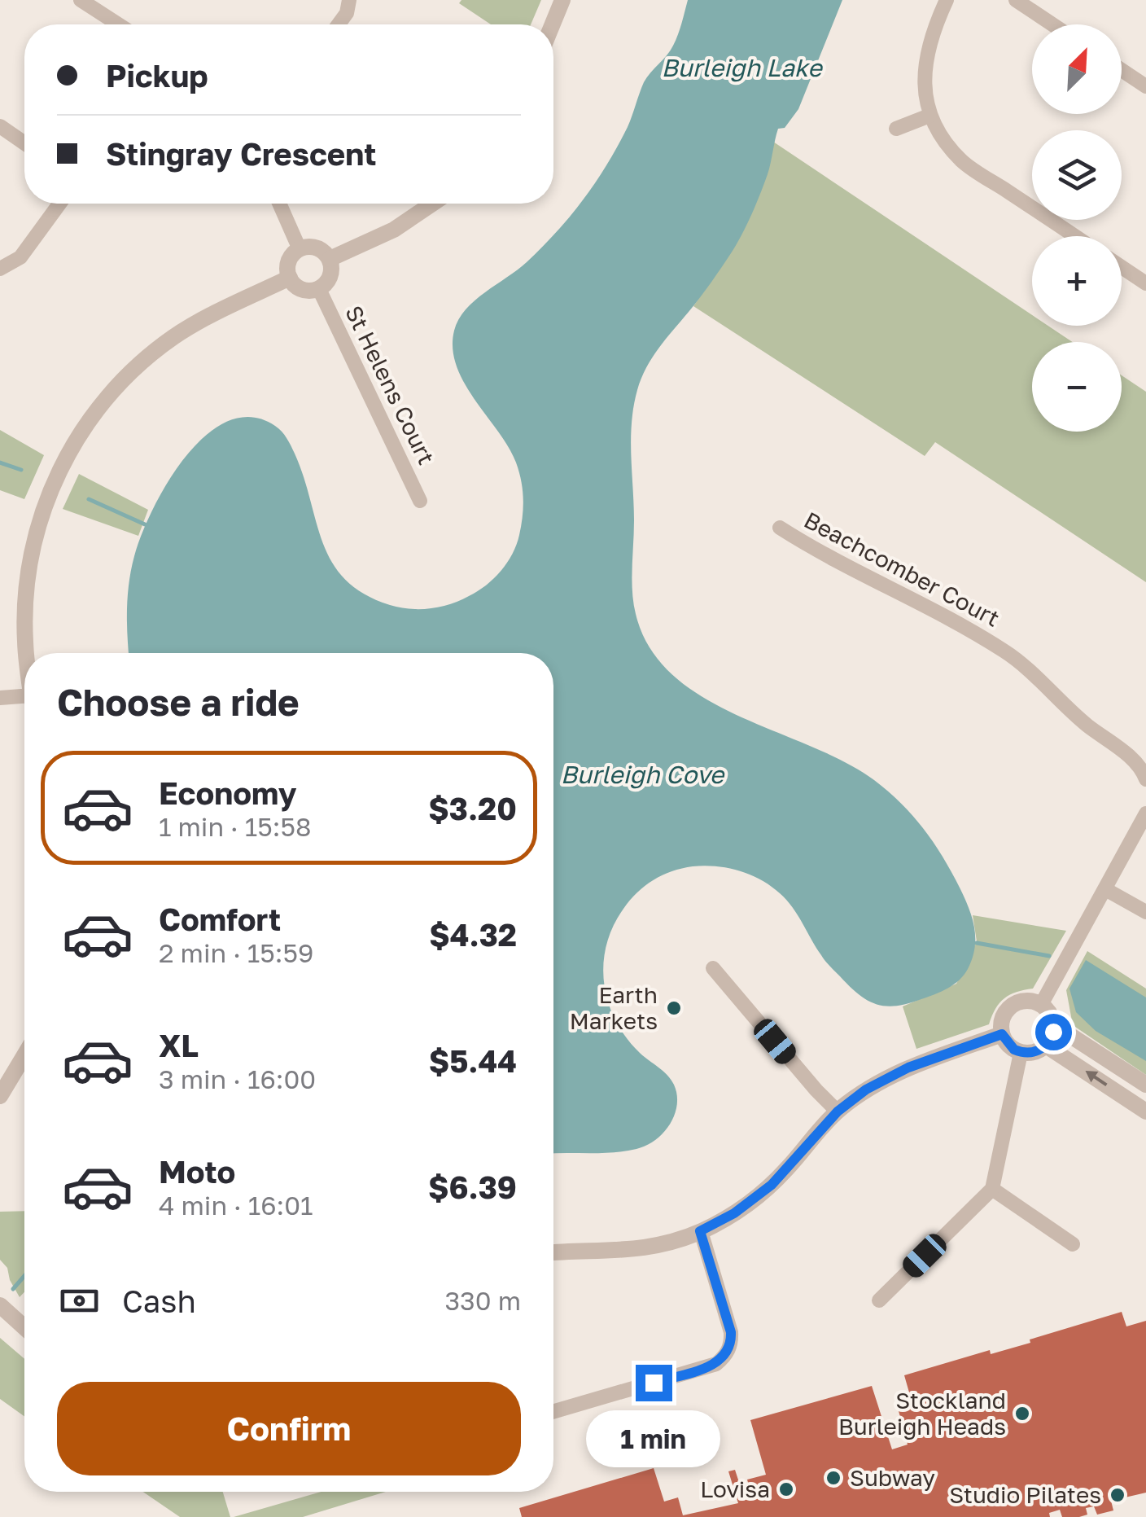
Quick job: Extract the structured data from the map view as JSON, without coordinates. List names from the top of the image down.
{
  "streets": {
    "street": ["St Helens Court", "Beachcomber Court"]
  },
  "water": ["Burleigh Lake", "Burleigh Cove"],
  "places": [
    "Earth Markets",
    "Stockland Burleigh Heads",
    "Subway",
    "Lovisa",
    "Studio Pilates"
  ],
  "north": "top right",
  "page": {
    "map_buttons": ["+", "−"],
    "banner": ["Pickup", "Stingray Crescent"],
    "heading": "Choose a ride",
    "list": [
      {
        "name": "Economy",
        "note": "1 min · 15:58",
        "value": "$3.20"
      },
      {
        "name": "Comfort",
        "note": "2 min · 15:59",
        "value": "$4.32"
      },
      {
        "name": "XL",
        "note": "3 min · 16:00",
        "value": "$5.44"
      },
      {
        "name": "Moto",
        "note": "4 min · 16:01",
        "value": "$6.39"
      }
    ],
    "pay": ["Cash", "330 m"],
    "buttons": "Confirm",
    "bubble": "1 min"
  }
}
